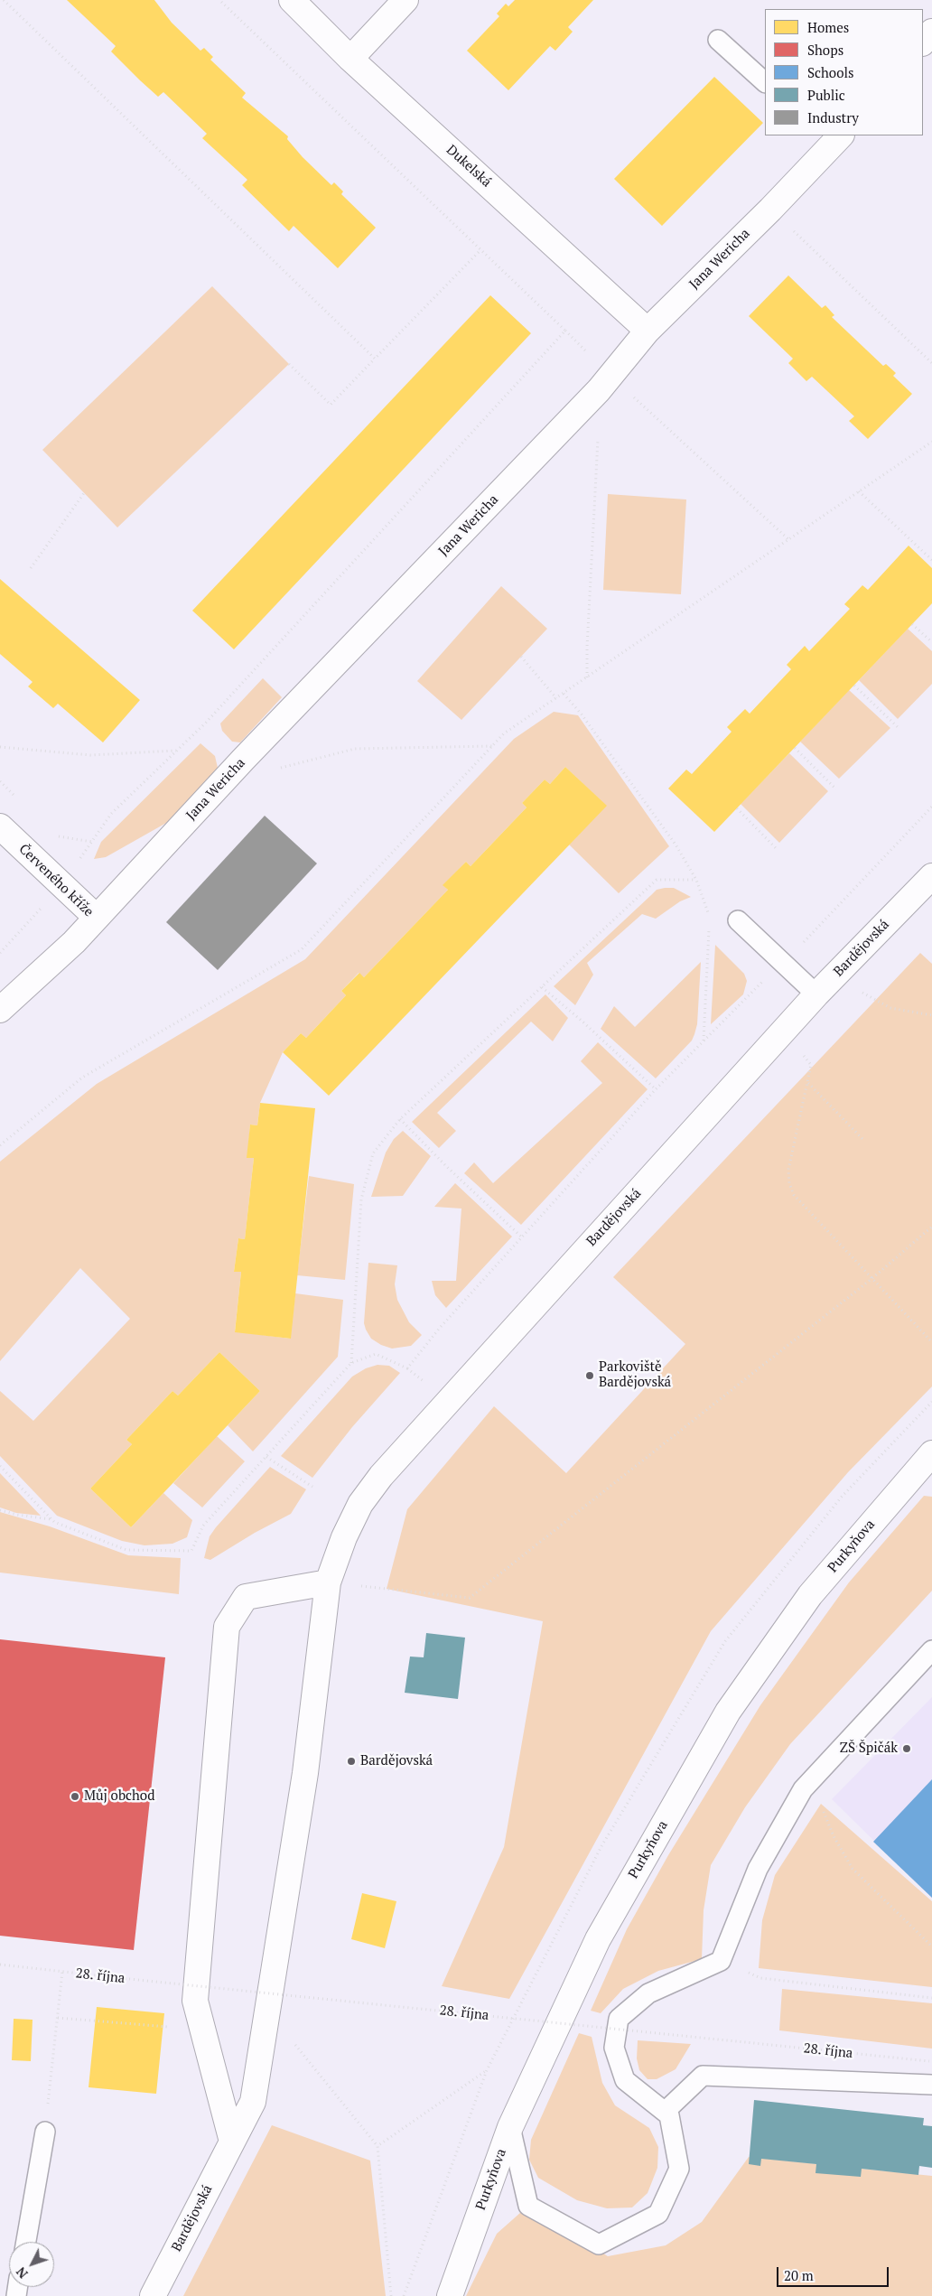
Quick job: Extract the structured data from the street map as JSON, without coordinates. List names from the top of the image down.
{
  "streets": {
    "street": [
      "Dukelská",
      "Jana Wericha",
      "Červeného kříže",
      "Bardějovská",
      "Purkyňova"
    ],
    "path": ["28. října"]
  },
  "crossings": [
    ["Dukelská", "Jana Wericha"],
    ["Jana Wericha", "Červeného kříže"]
  ],
  "places": [
    "Parkoviště Bardějovská",
    "ZŠ Špičák",
    "Bardějovská",
    "Můj obchod"
  ],
  "legend": [
    "Homes",
    "Shops",
    "Schools",
    "Public",
    "Industry"
  ],
  "scale_bar": "20 m",
  "north": "bottom left"
}
